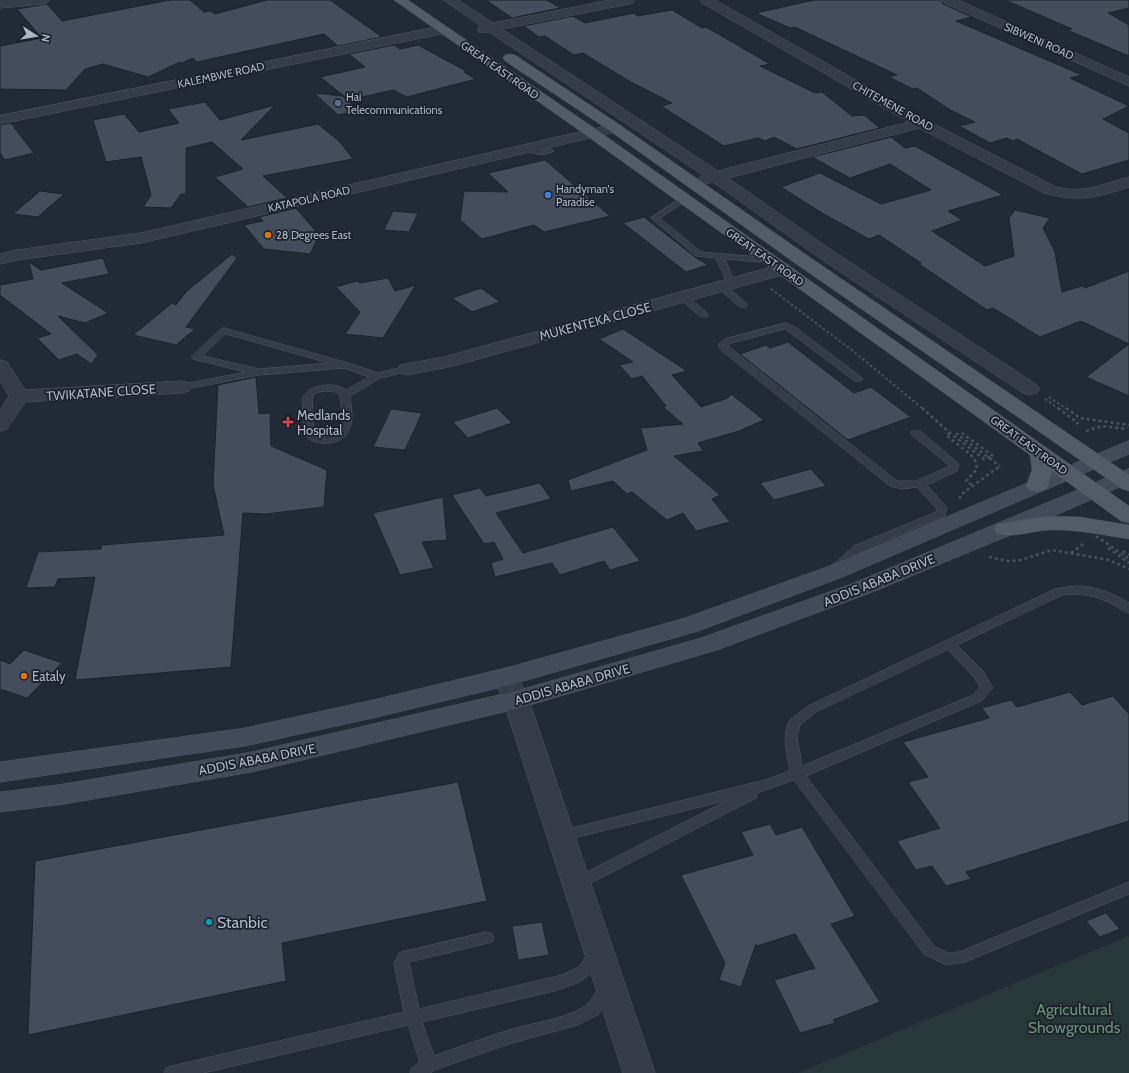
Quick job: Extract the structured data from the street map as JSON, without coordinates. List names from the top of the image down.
{
  "streets": {
    "main road": ["GREAT EAST ROAD", "ADDIS ABABA DRIVE"],
    "street": [
      "SIBWENI ROAD",
      "KALEMBWE ROAD",
      "CHITEMENE ROAD",
      "KATAPOLA ROAD",
      "MUKENTEKA CLOSE",
      "TWIKATANE CLOSE"
    ]
  },
  "crossings": [
    ["GREAT EAST ROAD", "KALEMBWE ROAD"],
    ["GREAT EAST ROAD", "KATAPOLA ROAD"],
    ["GREAT EAST ROAD", "MUKENTEKA CLOSE"],
    ["GREAT EAST ROAD", "ADDIS ABABA DRIVE"]
  ],
  "parks": ["Agricultural Showgrounds"],
  "places": {
    "other": [
      "Hai Telecommunications",
      "Handyman's Paradise",
      "28 Degrees East",
      "Eataly",
      "Stanbic"
    ],
    "health": ["Medlands Hospital"]
  },
  "north": "right"
}
